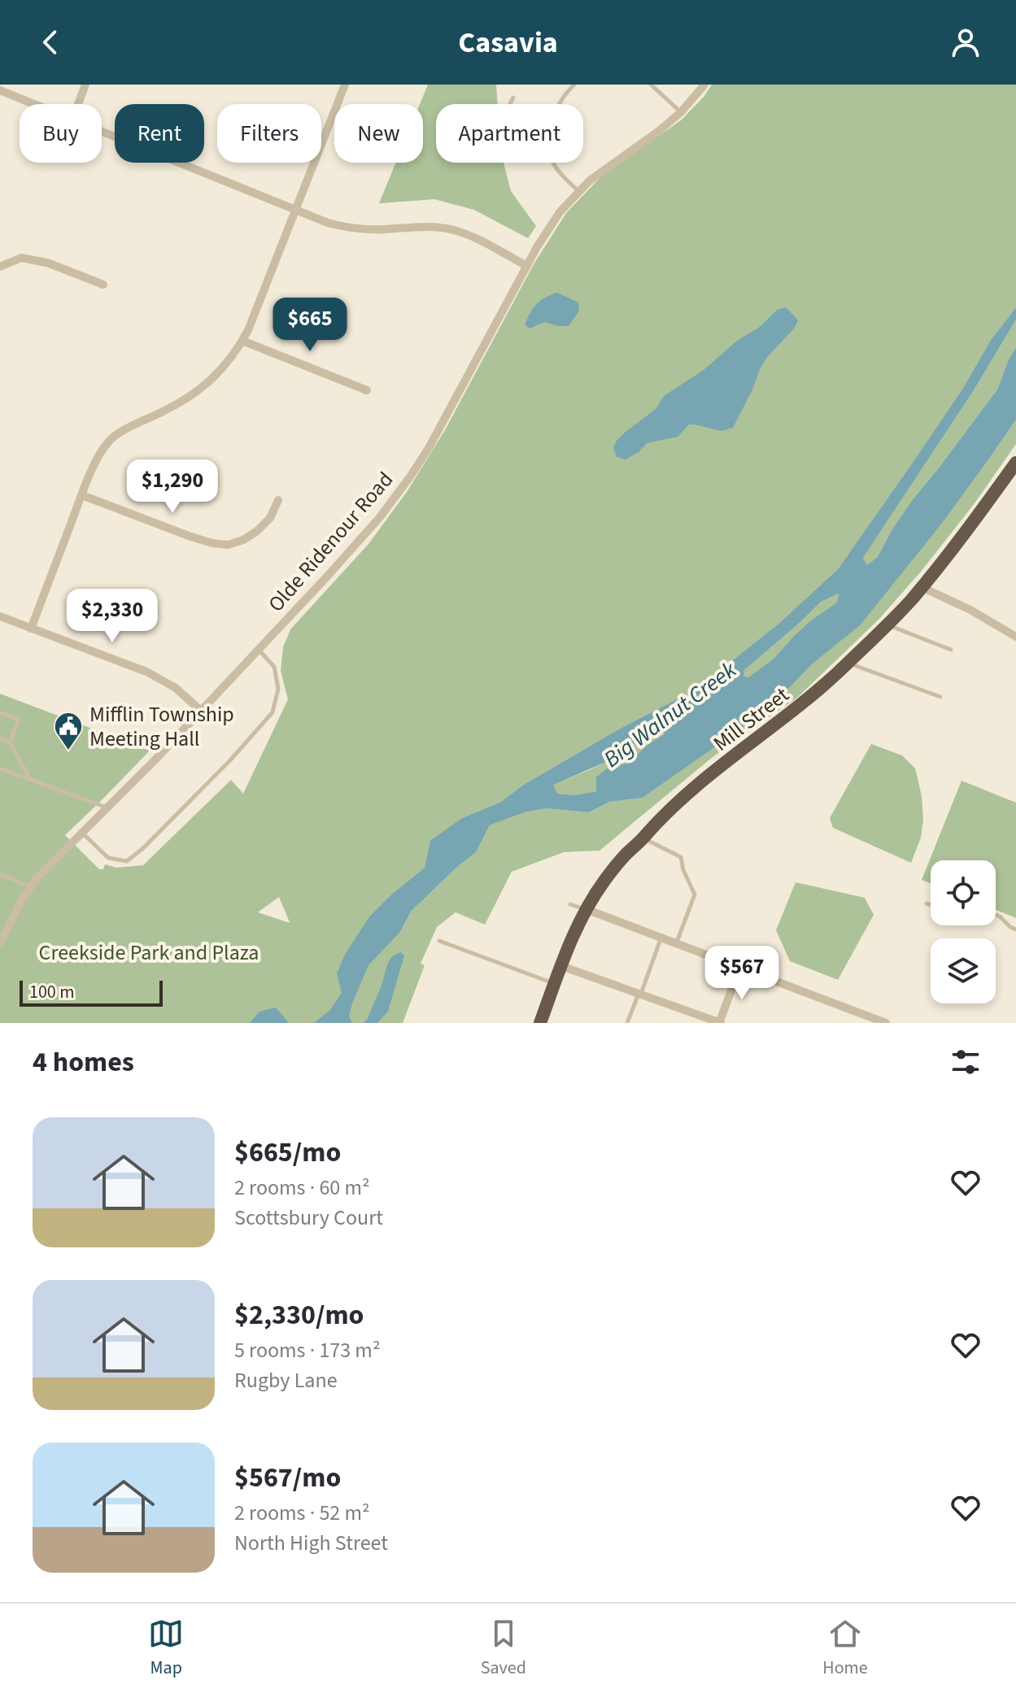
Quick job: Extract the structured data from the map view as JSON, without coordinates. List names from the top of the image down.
{
  "streets": {
    "highway": ["Mill Street"],
    "street": ["Olde Ridenour Road"]
  },
  "water": ["Big Walnut Creek"],
  "parks": ["Creekside Park and Plaza"],
  "places": {
    "public building": ["Mifflin Township Meeting Hall"]
  },
  "scale_bar": "100 m",
  "page": {
    "header": "Casavia",
    "chip": [
      "Buy",
      "Rent",
      "Filters",
      "New",
      "Apartment"
    ],
    "price": [
      "$665",
      "$1,290",
      "$2,330",
      "$567"
    ],
    "scale": "100 m",
    "heading": "4 homes",
    "list": [
      {
        "name": "$665/mo",
        "note": "2 rooms · 60 m² · Scottsbury Court"
      },
      {
        "name": "$2,330/mo",
        "note": "5 rooms · 173 m² · Rugby Lane"
      },
      {
        "name": "$567/mo",
        "note": "2 rooms · 52 m² · North High Street"
      }
    ],
    "tabs": ["Map", "Saved", "Home"]
  }
}
